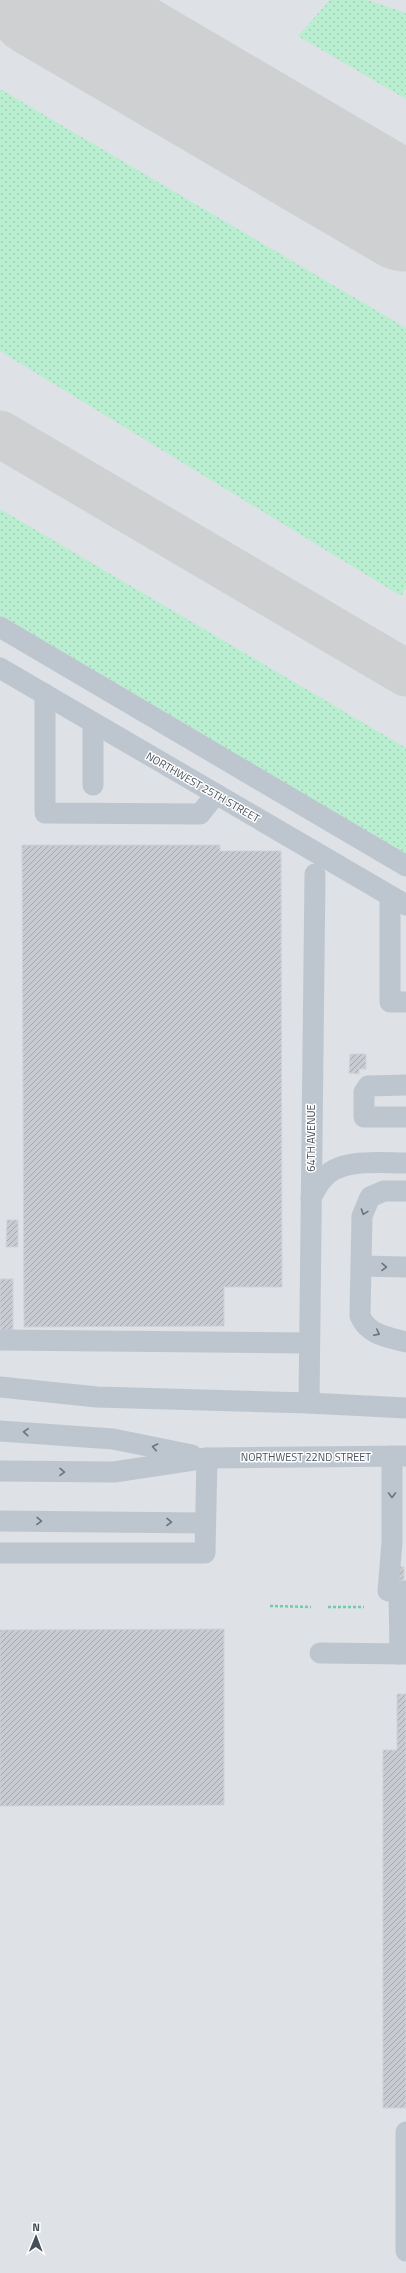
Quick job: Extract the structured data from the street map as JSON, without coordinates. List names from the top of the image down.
{
  "streets": {
    "street": ["NORTHWEST 25TH STREET", "64TH AVENUE", "NORTHWEST 22ND STREET"]
  },
  "north": "top"
}
